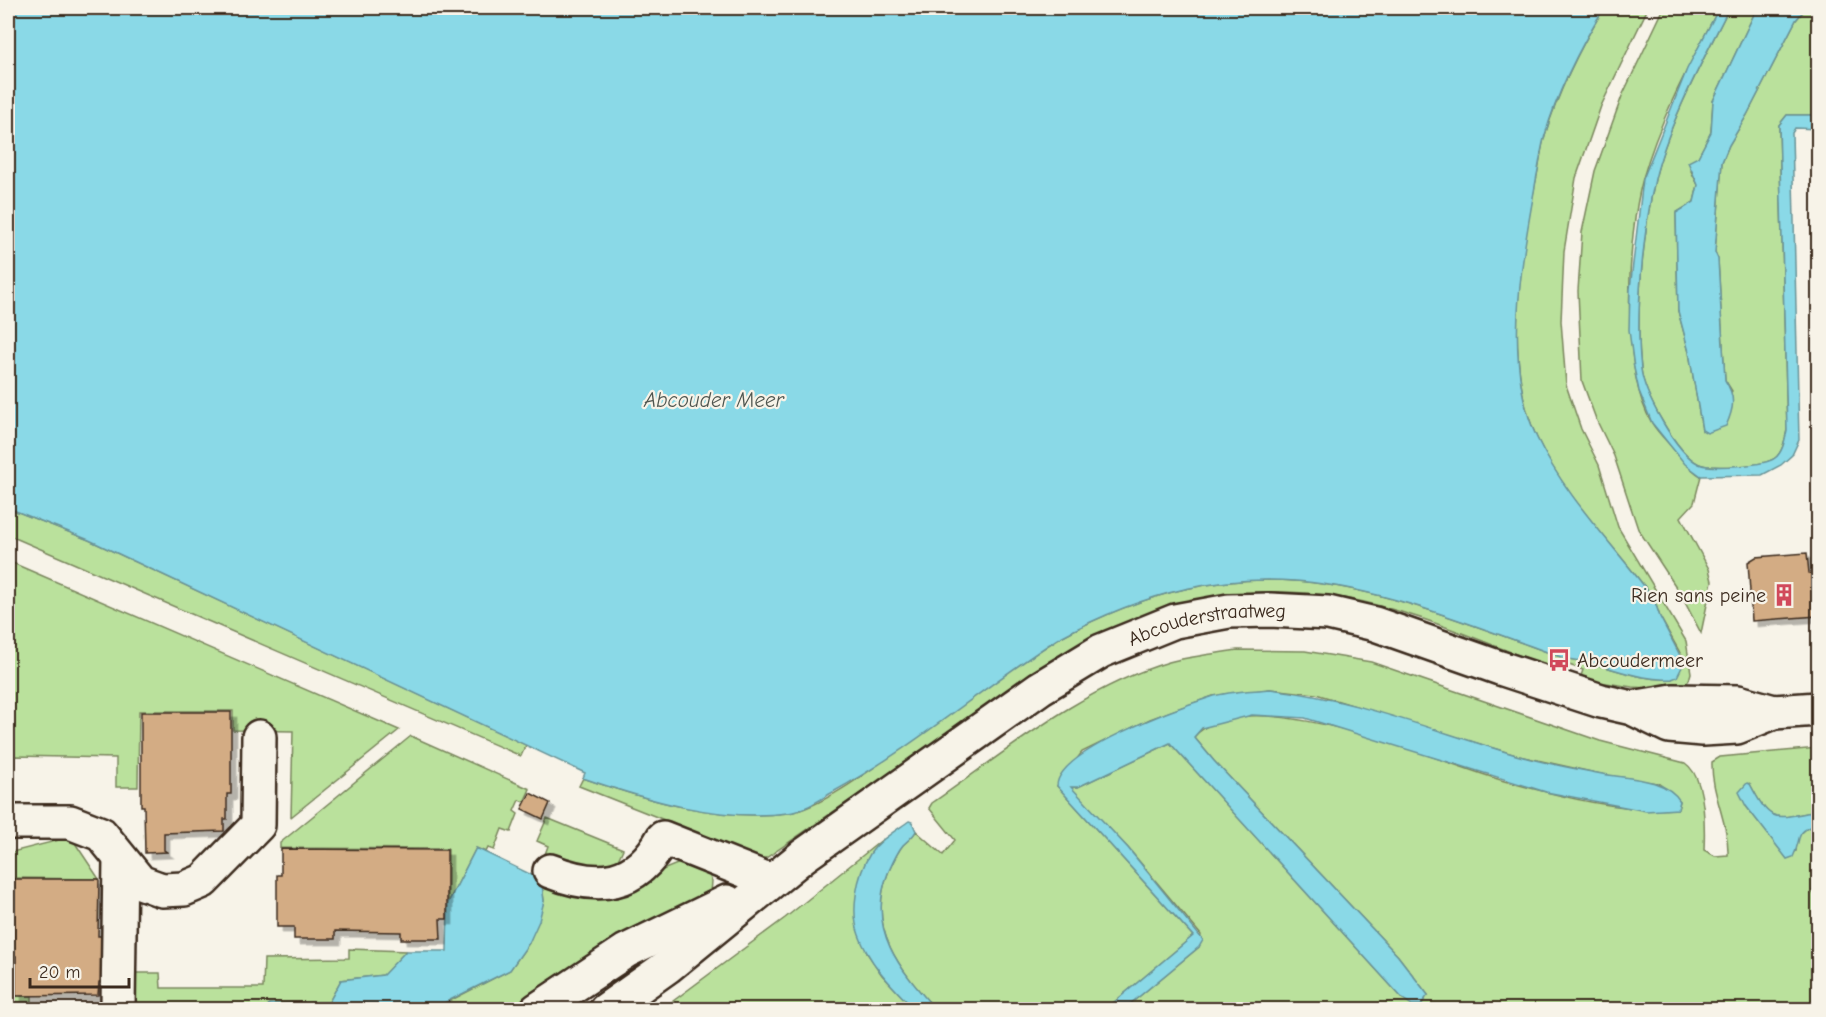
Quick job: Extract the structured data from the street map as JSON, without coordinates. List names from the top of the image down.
{
  "streets": {
    "street": ["Abcouderstraatweg"]
  },
  "water": ["Abcouder Meer"],
  "places": {
    "building": ["Rien sans peine"],
    "bus stop": ["Abcoudermeer"]
  },
  "scale_bar": "20 m"
}
